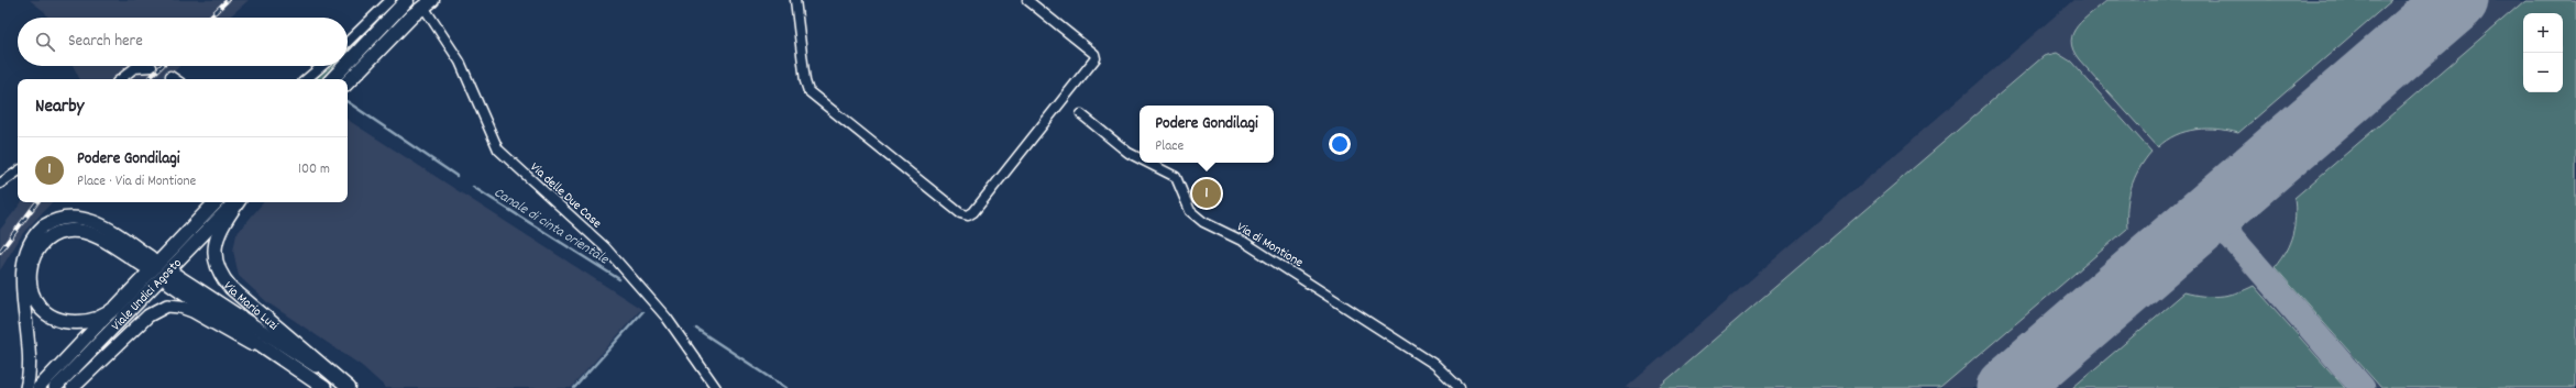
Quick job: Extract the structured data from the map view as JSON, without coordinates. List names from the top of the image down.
{
  "streets": {
    "main road": ["Viale Undici Agosto", "Via Mario Luzi"],
    "street": ["Via delle Due Case", "Via di Montione"]
  },
  "water": ["Canale di cinta orientale"],
  "page": {
    "map_buttons": ["+", "−"],
    "search": "Search here",
    "heading": "Nearby",
    "popup": ["Podere Gondilagi", "Place"],
    "list": [
      {
        "mark": "1",
        "name": "Podere Gondilagi",
        "note": "Place · Via di Montione",
        "value": "100 m"
      }
    ],
    "pins": "1"
  }
}
